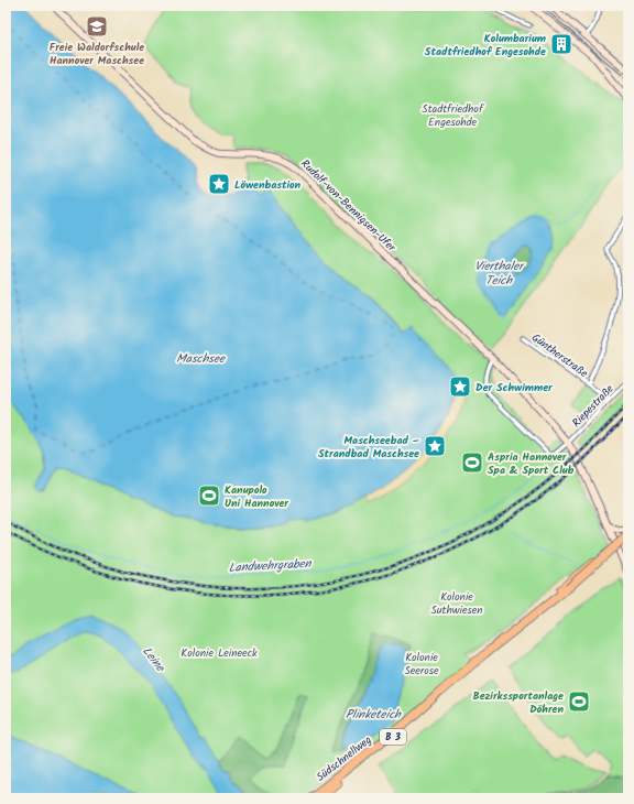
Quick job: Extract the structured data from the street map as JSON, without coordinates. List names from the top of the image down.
{
  "streets": {
    "highway": ["B 3", "Südschnellweg"],
    "street": ["Rudolf-von-Bennigsen-Ufer", "Güntherstraße", "Riepestraße"]
  },
  "crossings": [
    ["Rudolf-von-Bennigsen-Ufer", "Riepestraße"],
    ["Güntherstraße", "Riepestraße"],
    ["B 3", "Südschnellweg"]
  ],
  "water": [
    "Vierthaler Teich",
    "Maschsee",
    "Landwehrgraben",
    "Leine",
    "Plinketeich"
  ],
  "parks": [
    "Stadtfriedhof Engesohde",
    "Kolonie Suthwiesen",
    "Kolonie Leineeck",
    "Kolonie Seerose"
  ],
  "places": {
    "school or university": ["Freie Waldorfschule Hannover Maschsee"],
    "building": ["Kolumbarium Stadtfriedhof Engesohde"],
    "place": ["Löwenbastion", "Der Schwimmer", "Maschseebad – Strandbad Maschsee"],
    "sports": ["Aspria Hannover Spa & Sport Club", "Kanupolo Uni Hannover", "Bezirkssportanlage Döhren"]
  }
}
